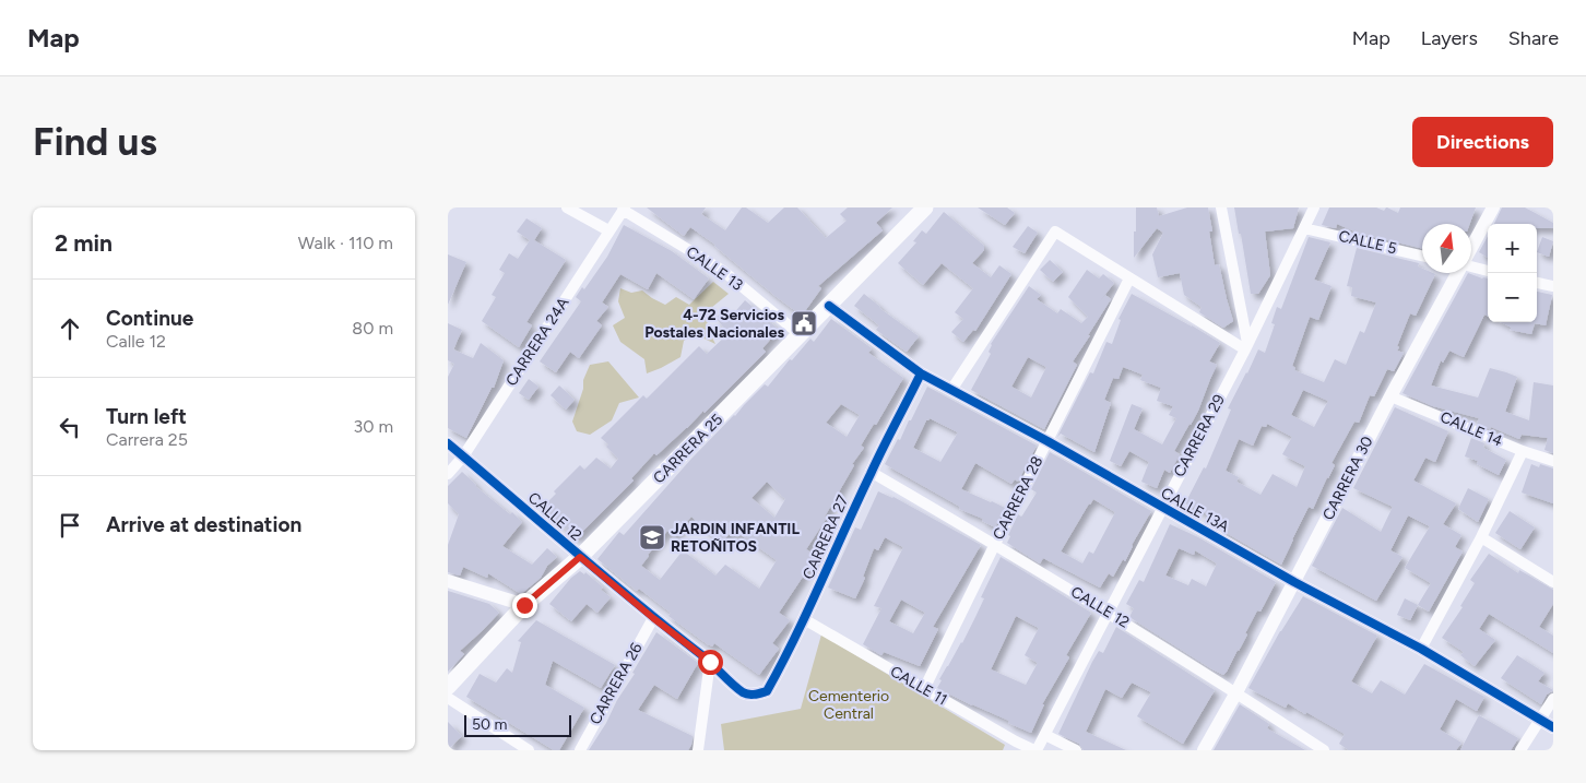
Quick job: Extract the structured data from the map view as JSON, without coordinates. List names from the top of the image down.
{
  "streets": {
    "main road": ["CARRERA 25"],
    "street": [
      "CALLE 5",
      "CALLE 13",
      "CARRERA 24A",
      "CALLE 14",
      "CARRERA 29",
      "CARRERA 30",
      "CARRERA 28",
      "CALLE 13A",
      "CALLE 12",
      "CARRERA 27",
      "CARRERA 26",
      "CALLE 11"
    ]
  },
  "crossings": [
    ["CALLE 5", "CARRERA 29"],
    ["CALLE 13", "CARRERA 24A"],
    ["CALLE 13", "CARRERA 25"],
    ["CARRERA 24A", "CALLE 12"],
    ["CALLE 14", "CARRERA 30"],
    ["CARRERA 29", "CALLE 13A"],
    ["CARRERA 29", "CALLE 12"],
    ["CARRERA 29", "CALLE 11"],
    ["CARRERA 25", "CALLE 13A"],
    ["CARRERA 25", "CALLE 12"],
    ["CARRERA 30", "CALLE 13A"],
    ["CARRERA 30", "CALLE 12"],
    ["CARRERA 28", "CALLE 13A"],
    ["CARRERA 28", "CALLE 12"],
    ["CARRERA 28", "CALLE 11"],
    ["CALLE 13A", "CARRERA 27"],
    ["CALLE 12", "CARRERA 27"],
    ["CALLE 12", "CARRERA 26"],
    ["CARRERA 27", "CALLE 11"]
  ],
  "parks": ["Cementerio Central"],
  "places": {
    "public building": ["4-72 Servicios Postales Nacionales"],
    "school or university": ["JARDIN INFANTIL RETOÑITOS"]
  },
  "scale_bar": "50 m",
  "north": "top",
  "page": {
    "header": "Map",
    "nav": ["Map", "Layers", "Share"],
    "buttons": "Directions",
    "title": "Find us",
    "heading": ["2 min", "Walk · 110 m"],
    "map_buttons": ["+", "−"],
    "list": [
      ["Continue", "Calle 12", "80 m"],
      ["Turn left", "Carrera 25", "30 m"],
      "Arrive at destination"
    ],
    "scale": "50 m"
  }
}
